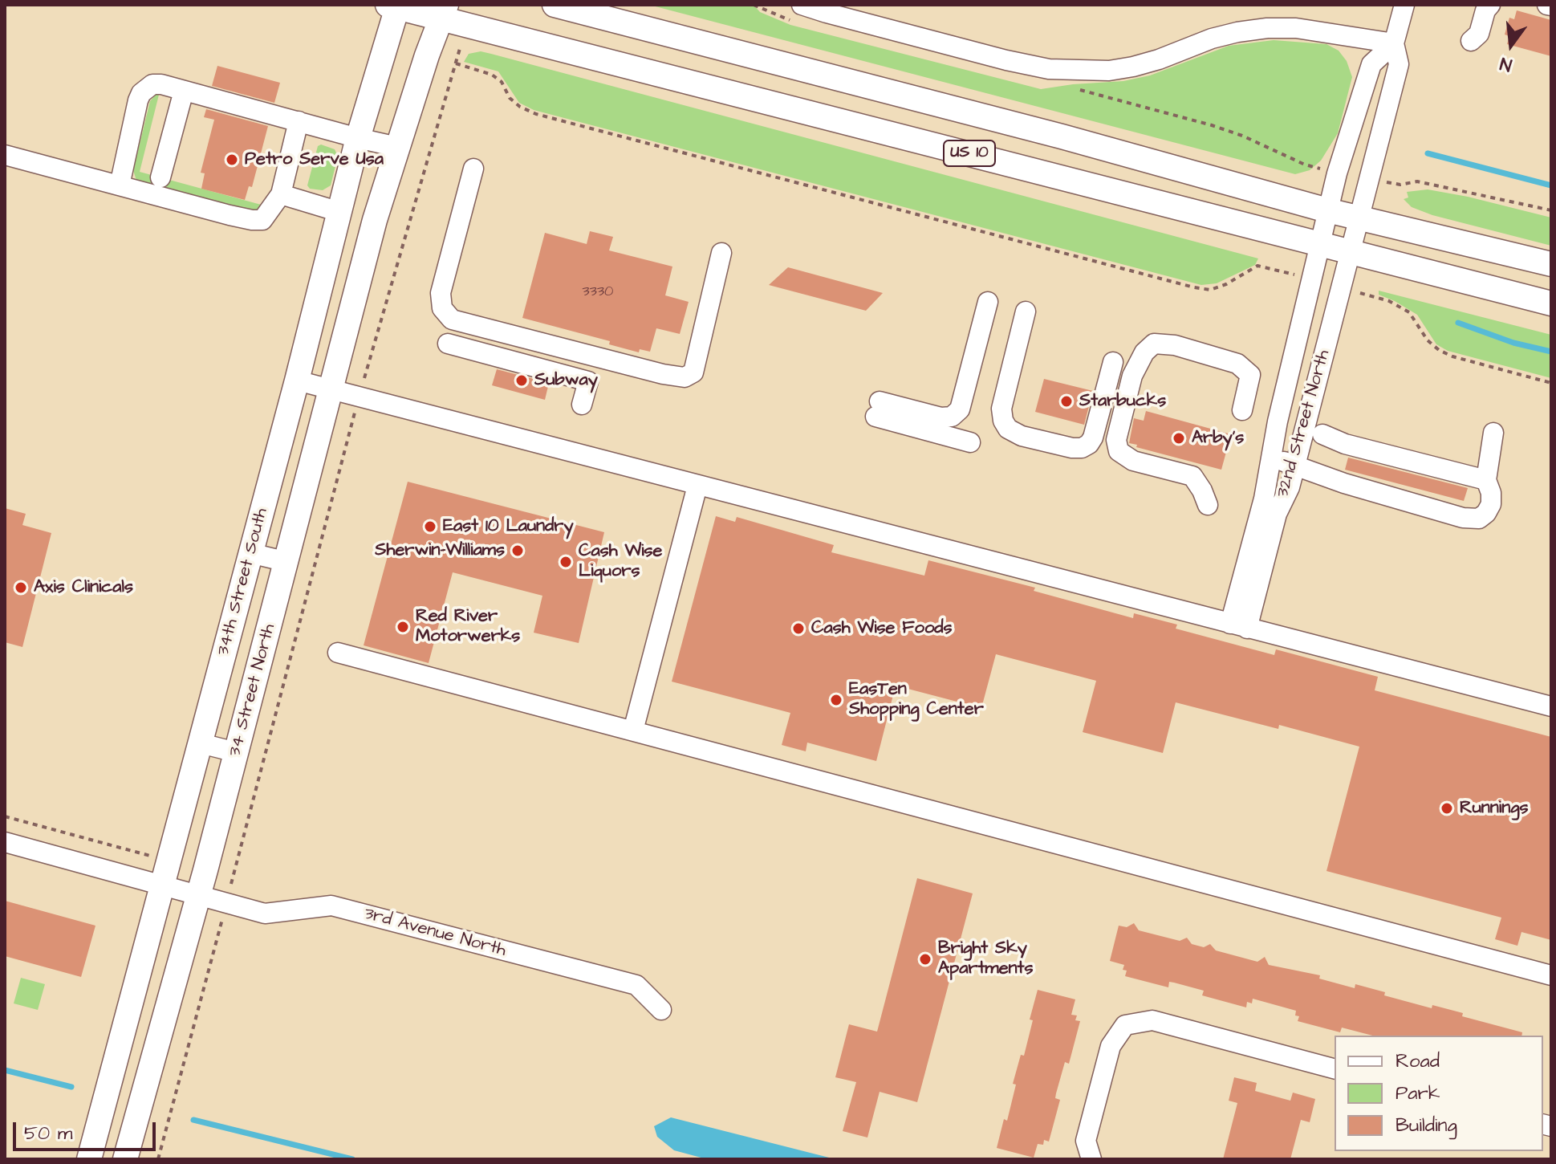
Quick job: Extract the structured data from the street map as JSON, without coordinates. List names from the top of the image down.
{
  "streets": {
    "main road": ["US 10", "34th Street South", "34 Street North"],
    "street": ["32nd Street North", "3rd Avenue North"]
  },
  "crossings": [
    ["US 10", "32nd Street North"],
    ["US 10", "34th Street South"],
    ["34th Street South", "3rd Avenue North"],
    ["34 Street North", "3rd Avenue North"]
  ],
  "places": [
    "Petro Serve Usa",
    "Subway",
    "Starbucks",
    "Arby's",
    "East 10 Laundry",
    "Sherwin-Williams",
    "Cash Wise Liquors",
    "Axis Clinicals",
    "Red River Motorwerks",
    "Cash Wise Foods",
    "EasTen Shopping Center",
    "Runnings",
    "Bright Sky Apartments"
  ],
  "house_numbers": ["3330"],
  "legend": ["Road", "Park", "Building"],
  "scale_bar": "50 m",
  "north": "bottom"
}
